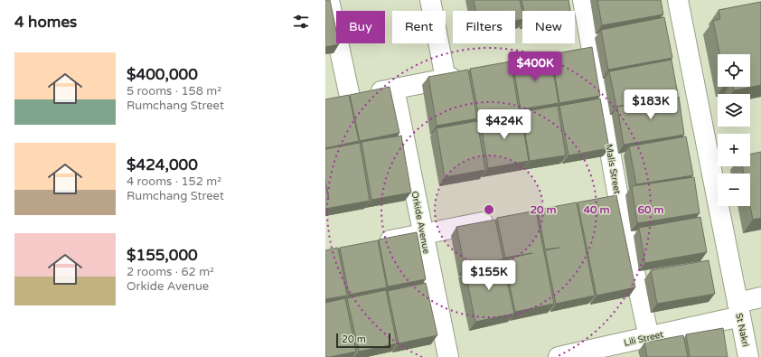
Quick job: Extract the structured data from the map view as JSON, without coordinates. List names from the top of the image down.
{
  "streets": {
    "street": [
      "Malis Street",
      "Orkide Avenue",
      "St Nakri",
      "Lili Street"
    ]
  },
  "crossings": [
    ["Malis Street", "Lili Street"],
    ["St Nakri", "Lili Street"]
  ],
  "scale_bar": "20 m",
  "page": {
    "heading": "4 homes",
    "chip": [
      "Buy",
      "Rent",
      "Filters",
      "New"
    ],
    "list": [
      {
        "name": "$400,000",
        "note": "5 rooms · 158 m² · Rumchang Street"
      },
      {
        "name": "$424,000",
        "note": "4 rooms · 152 m² · Rumchang Street"
      },
      {
        "name": "$155,000",
        "note": "2 rooms · 62 m² · Orkide Avenue"
      }
    ],
    "price": [
      "$400K",
      "$183K",
      "$424K",
      "$155K"
    ],
    "map_buttons": ["+", "−"],
    "scale": "20 m"
  },
  "rings": ["20 m", "40 m", "60 m"]
}
